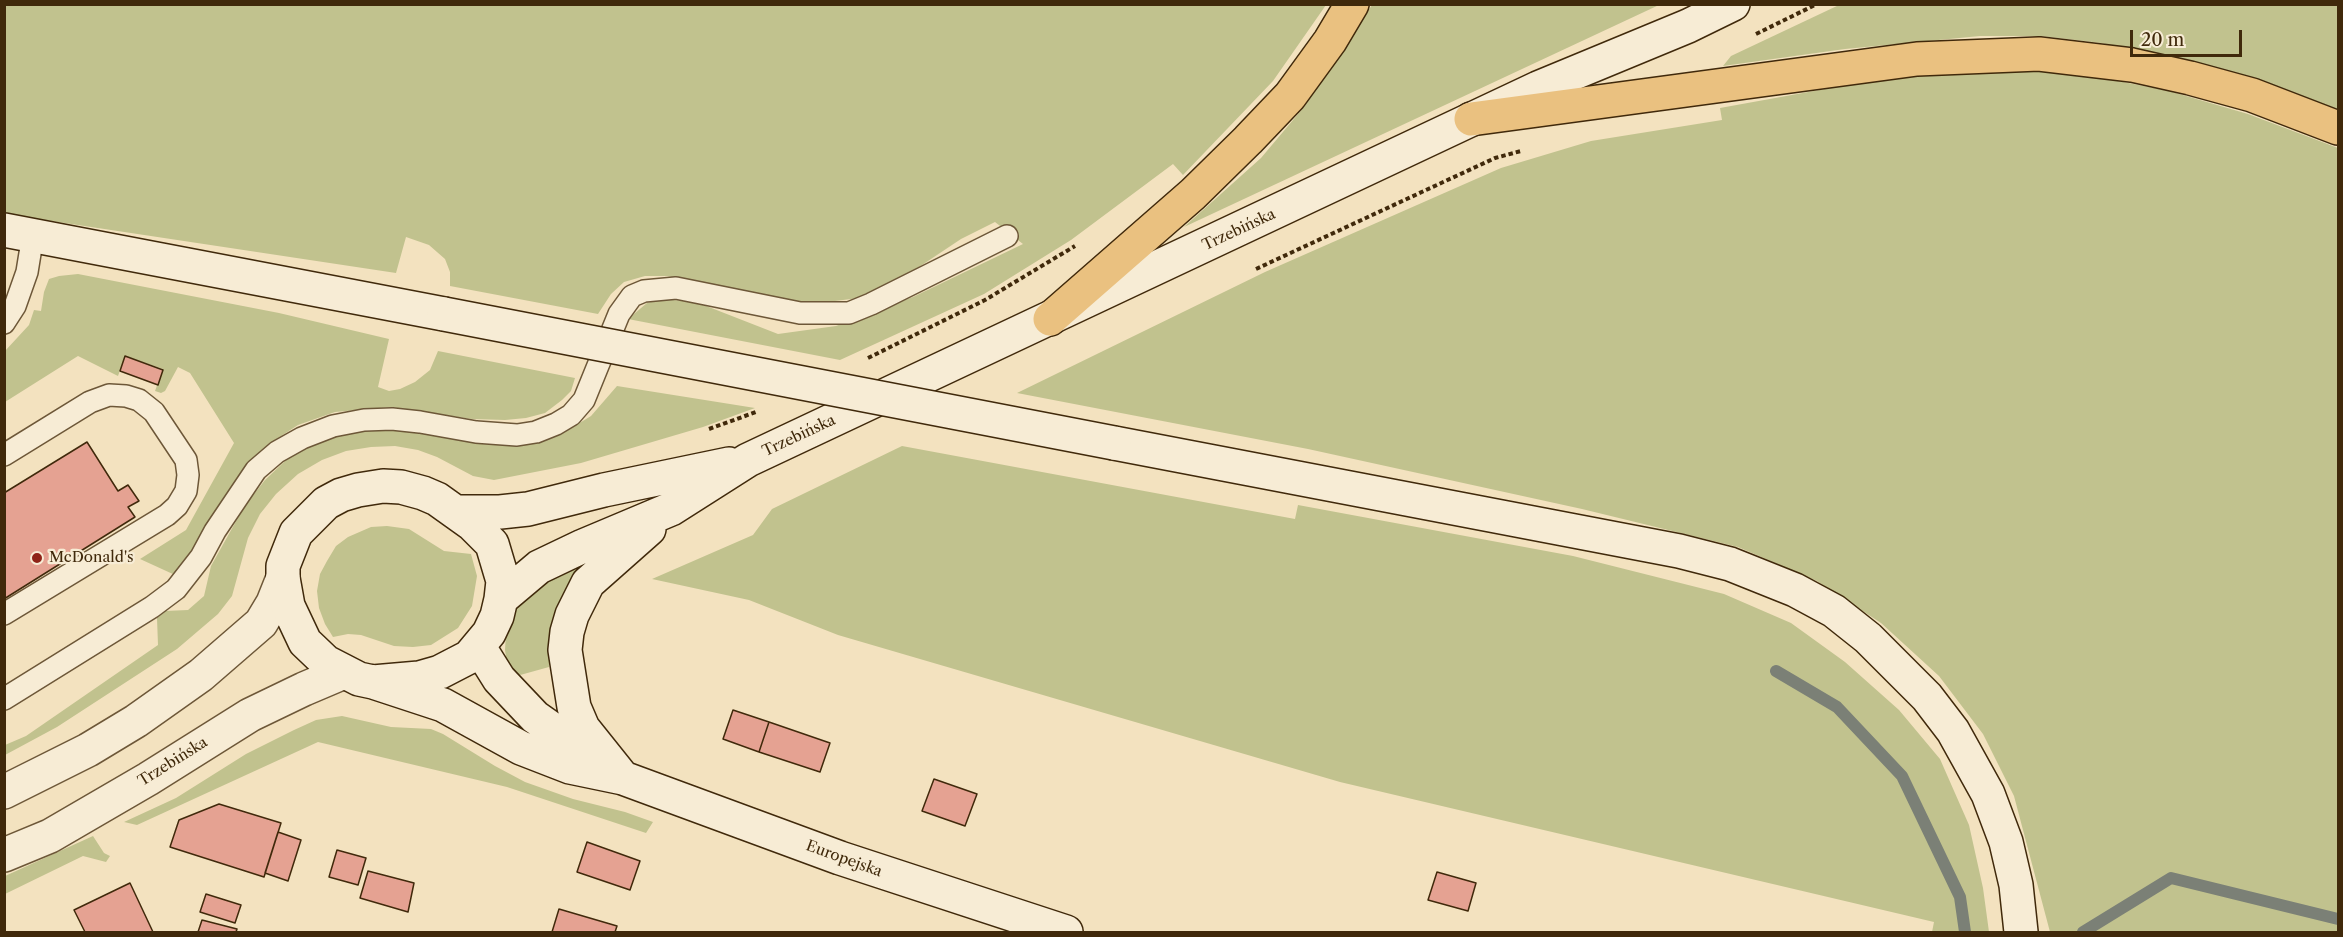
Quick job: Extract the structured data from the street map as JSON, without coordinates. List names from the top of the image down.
{
  "streets": {
    "main road": ["Trzebińska", "Europejska"]
  },
  "crossings": [
    ["Trzebińska", "Europejska"]
  ],
  "places": ["McDonald's"],
  "scale_bar": "20 m"
}
